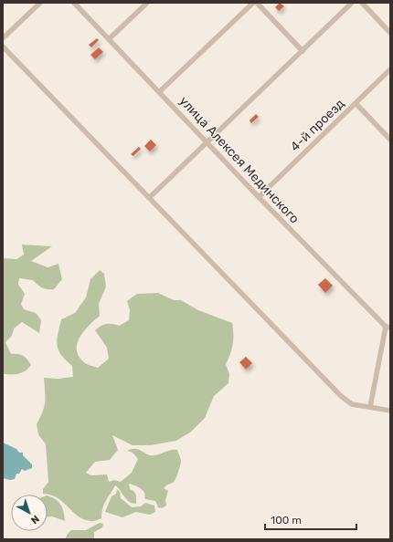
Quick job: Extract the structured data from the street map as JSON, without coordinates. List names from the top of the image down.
{
  "streets": {
    "street": ["4-й проезд", "улица Алексея Мединского"]
  },
  "crossings": [
    ["4-й проезд", "улица Алексея Мединского"]
  ],
  "scale_bar": "100 m",
  "north": "bottom right"
}
